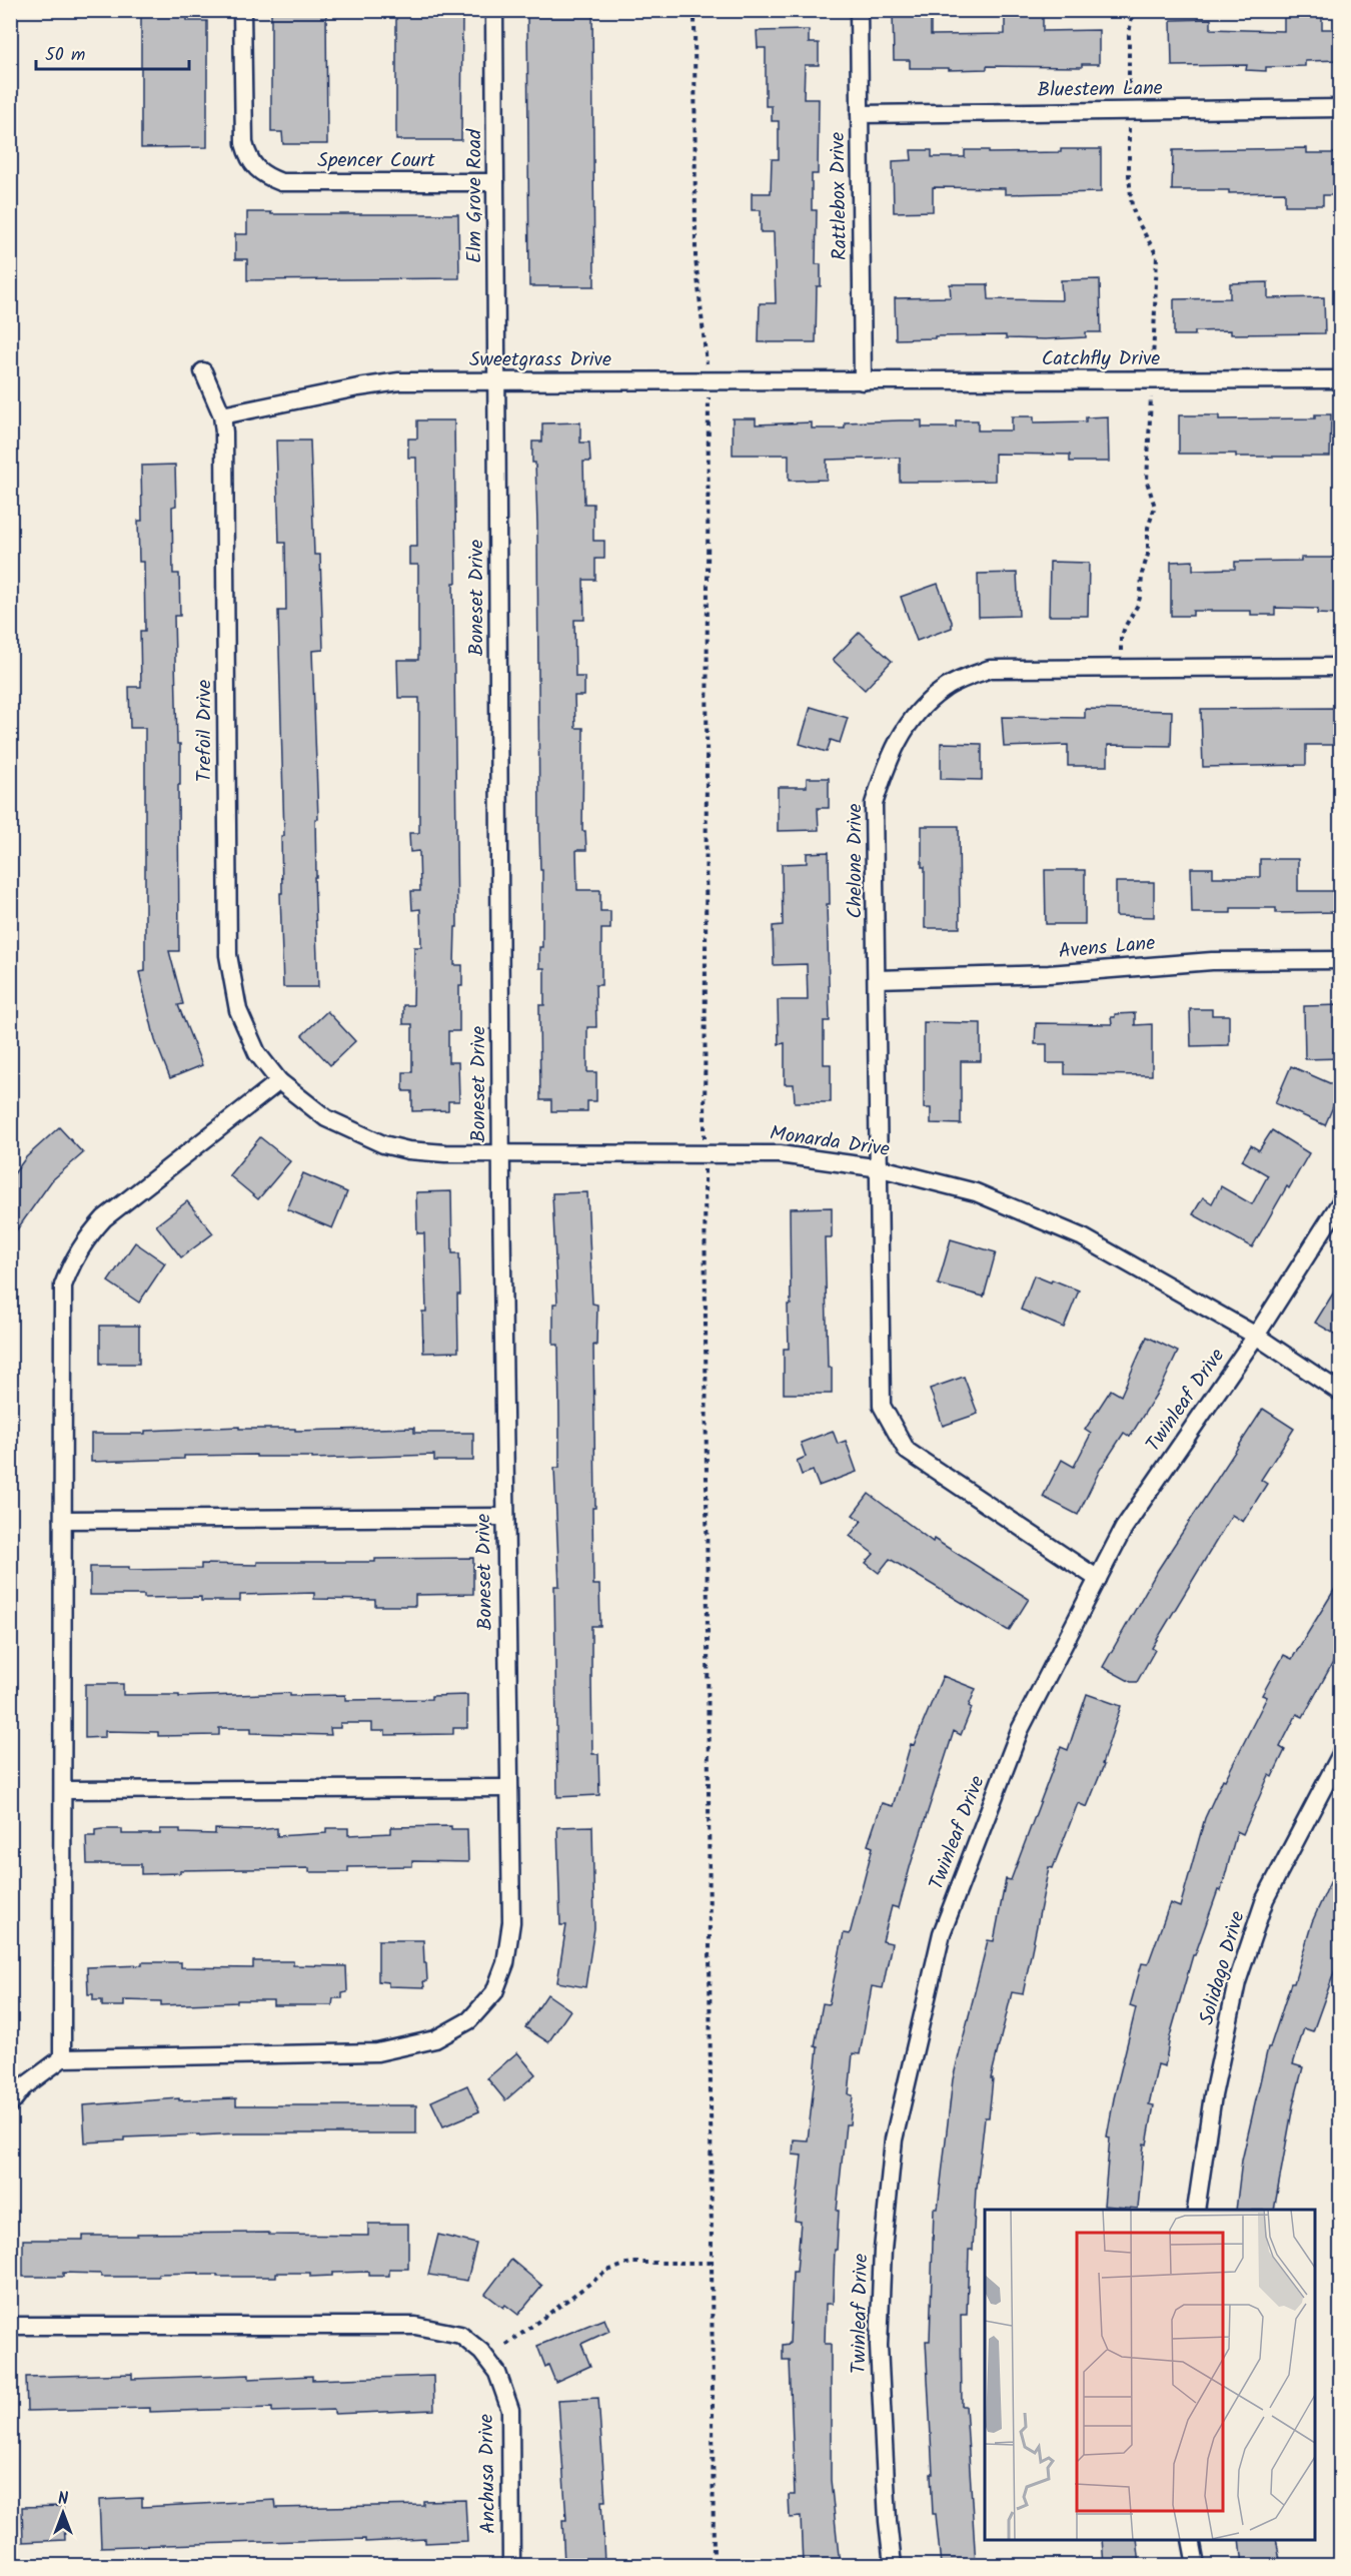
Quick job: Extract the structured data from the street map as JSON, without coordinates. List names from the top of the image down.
{
  "streets": {
    "street": [
      "Bluestem Lane",
      "Spencer Court",
      "Elm Grove Road",
      "Rattlebox Drive",
      "Catchfly Drive",
      "Sweetgrass Drive",
      "Boneset Drive",
      "Trefoil Drive",
      "Chelone Drive",
      "Avens Lane",
      "Monarda Drive",
      "Twinleaf Drive",
      "Solidago Drive",
      "Anchusa Drive"
    ]
  },
  "crossings": [
    ["Bluestem Lane", "Rattlebox Drive"],
    ["Spencer Court", "Elm Grove Road"],
    ["Elm Grove Road", "Sweetgrass Drive"],
    ["Elm Grove Road", "Boneset Drive"],
    ["Rattlebox Drive", "Catchfly Drive"],
    ["Rattlebox Drive", "Sweetgrass Drive"],
    ["Catchfly Drive", "Sweetgrass Drive"],
    ["Sweetgrass Drive", "Boneset Drive"],
    ["Sweetgrass Drive", "Trefoil Drive"],
    ["Boneset Drive", "Monarda Drive"],
    ["Trefoil Drive", "Monarda Drive"],
    ["Chelone Drive", "Avens Lane"],
    ["Chelone Drive", "Monarda Drive"],
    ["Chelone Drive", "Twinleaf Drive"],
    ["Monarda Drive", "Twinleaf Drive"]
  ],
  "scale_bar": "50 m",
  "north": "top"
}
